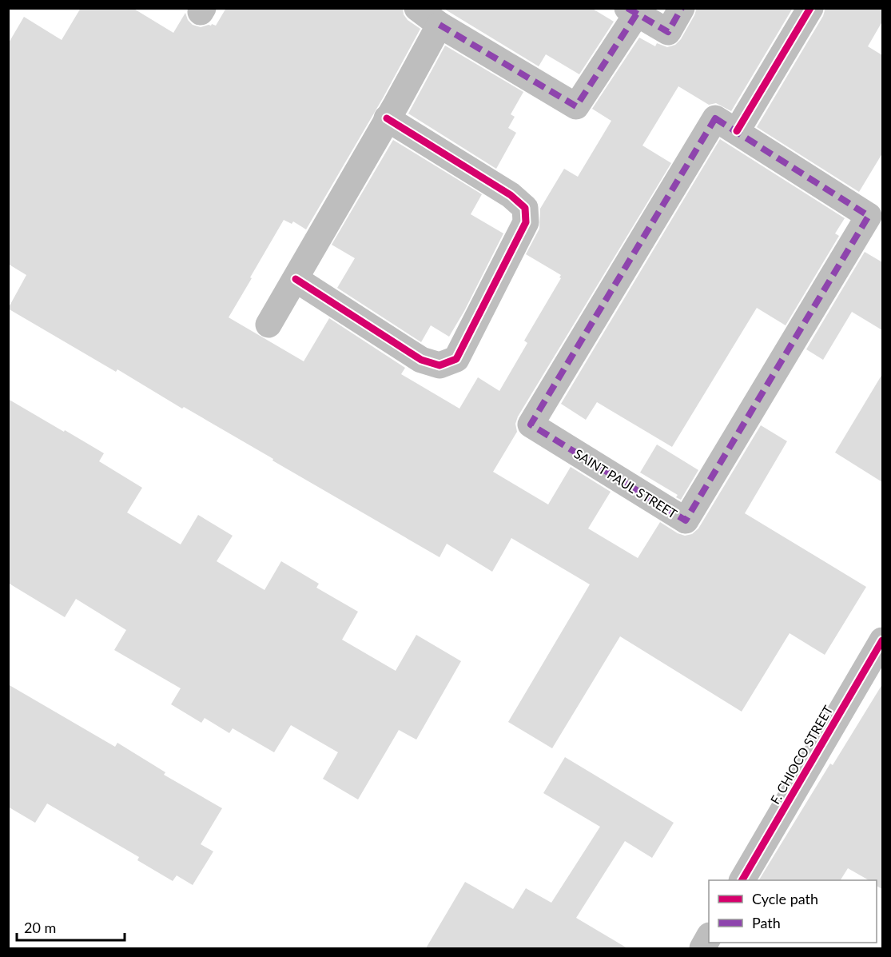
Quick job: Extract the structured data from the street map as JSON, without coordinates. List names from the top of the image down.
{
  "streets": {
    "street": ["SAINT PAUL STREET", "F. CHIOCO STREET"]
  },
  "legend": ["Cycle path", "Path"],
  "scale_bar": "20 m"
}
